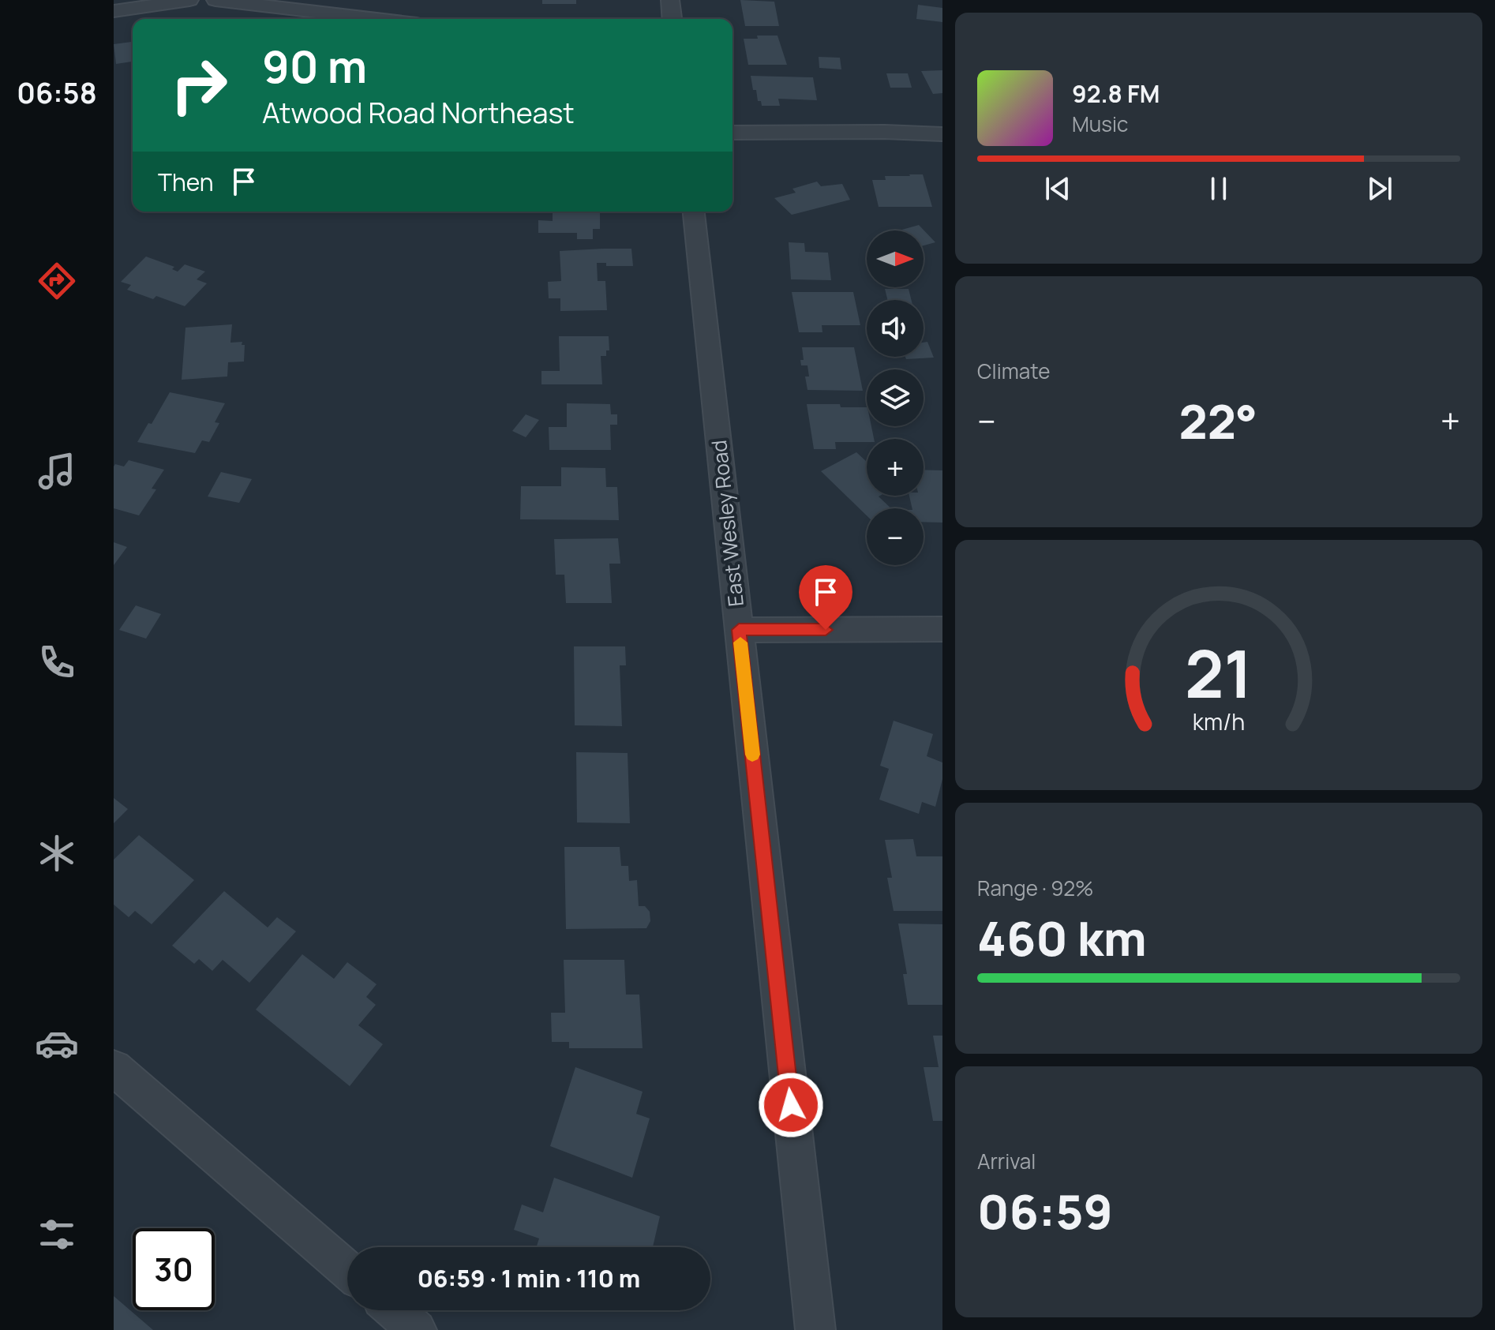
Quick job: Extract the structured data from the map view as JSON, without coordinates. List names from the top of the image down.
{
  "streets": {
    "street": ["East Wesley Road"]
  },
  "north": "right",
  "page": {
    "tabs": "06:58",
    "turn": ["90 m", "Atwood Road Northeast"],
    "song": ["92.8 FM", "Music"],
    "then": "Then",
    "map_buttons": ["+", "−"],
    "tile": [
      "Climate",
      ["Range · 92%", "460 km"],
      ["Arrival", "06:59"]
    ],
    "heat": ["−", "22°", "+"],
    "limit": "30",
    "trip": "06:59 · 1 min · 110 m",
    "gauge": ["21", "km/h"]
  }
}
